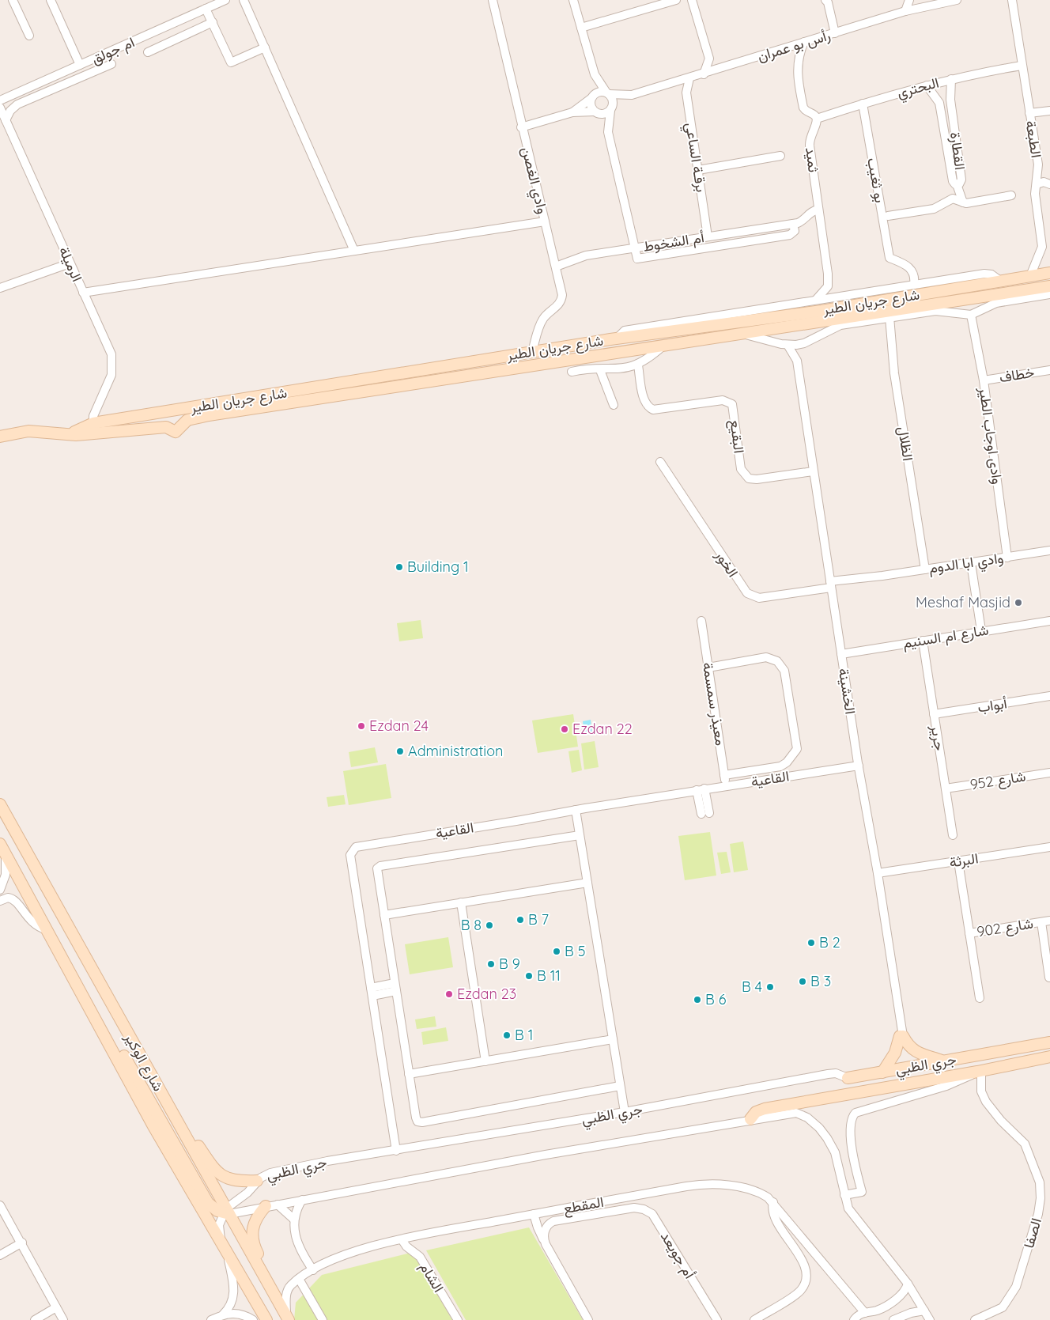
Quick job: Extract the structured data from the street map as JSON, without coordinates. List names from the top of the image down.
{
  "streets": {
    "street": [
      "رأس بو عمران",
      "ام جولق",
      "البحتري",
      "الطبعة",
      "القطارة",
      "برقـة الساعي",
      "ثميد",
      "وادي الغصن",
      "بو ثغيب",
      "أم الشخوط",
      "الرميلة",
      "شارع جريان الطير",
      "خطاف",
      "وادى اوجاب الطير",
      "البقيع",
      "الظلال",
      "وادي ابا الدوم",
      "الخور",
      "شارع ام السنيم",
      "الخشينة",
      "معيذر سمسمة",
      "أبواب",
      "جرير",
      "القاعية",
      "شارع 952",
      "البرثة",
      "شارع 902",
      "شارع الوكير",
      "جري الظبي",
      "المقطع",
      "الصفا",
      "أم جويعد",
      "الشام"
    ]
  },
  "crossings": [
    ["رأس بو عمران", "برقـة الساعي"],
    ["البحتري", "الطبعة"],
    ["البحتري", "القطارة"],
    ["البحتري", "ثميد"],
    ["البحتري", "بو ثغيب"],
    ["الطبعة", "شارع جريان الطير"],
    ["برقـة الساعي", "أم الشخوط"],
    ["ثميد", "أم الشخوط"],
    ["وادي الغصن", "أم الشخوط"],
    ["وادي الغصن", "شارع جريان الطير"],
    ["الرميلة", "شارع جريان الطير"],
    ["شارع جريان الطير", "وادى اوجاب الطير"],
    ["شارع جريان الطير", "الظلال"],
    ["شارع جريان الطير", "الخشينة"],
    ["خطاف", "وادى اوجاب الطير"],
    ["وادى اوجاب الطير", "وادي ابا الدوم"],
    ["البقيع", "الخشينة"],
    ["الظلال", "وادي ابا الدوم"],
    ["وادي ابا الدوم", "الخور"],
    ["الخور", "الخشينة"],
    ["شارع ام السنيم", "الخشينة"],
    ["شارع ام السنيم", "جرير"],
    ["الخشينة", "القاعية"],
    ["الخشينة", "البرثة"],
    ["معيذر سمسمة", "القاعية"],
    ["أبواب", "جرير"],
    ["جرير", "شارع 952"],
    ["القاعية", "جري الظبي"],
    ["شارع الوكير", "جري الظبي"],
    ["شارع الوكير", "المقطع"],
    ["جري الظبي", "الصفا"],
    ["المقطع", "الشام"]
  ],
  "places": [
    "Building 1",
    "Meshaf Masjid",
    "Ezdan 24",
    "Ezdan 22",
    "Administration",
    "B 7",
    "B 8",
    "B 2",
    "B 5",
    "B 9",
    "B 11",
    "B 3",
    "B 4",
    "Ezdan 23",
    "B 6",
    "B 1"
  ]
}
